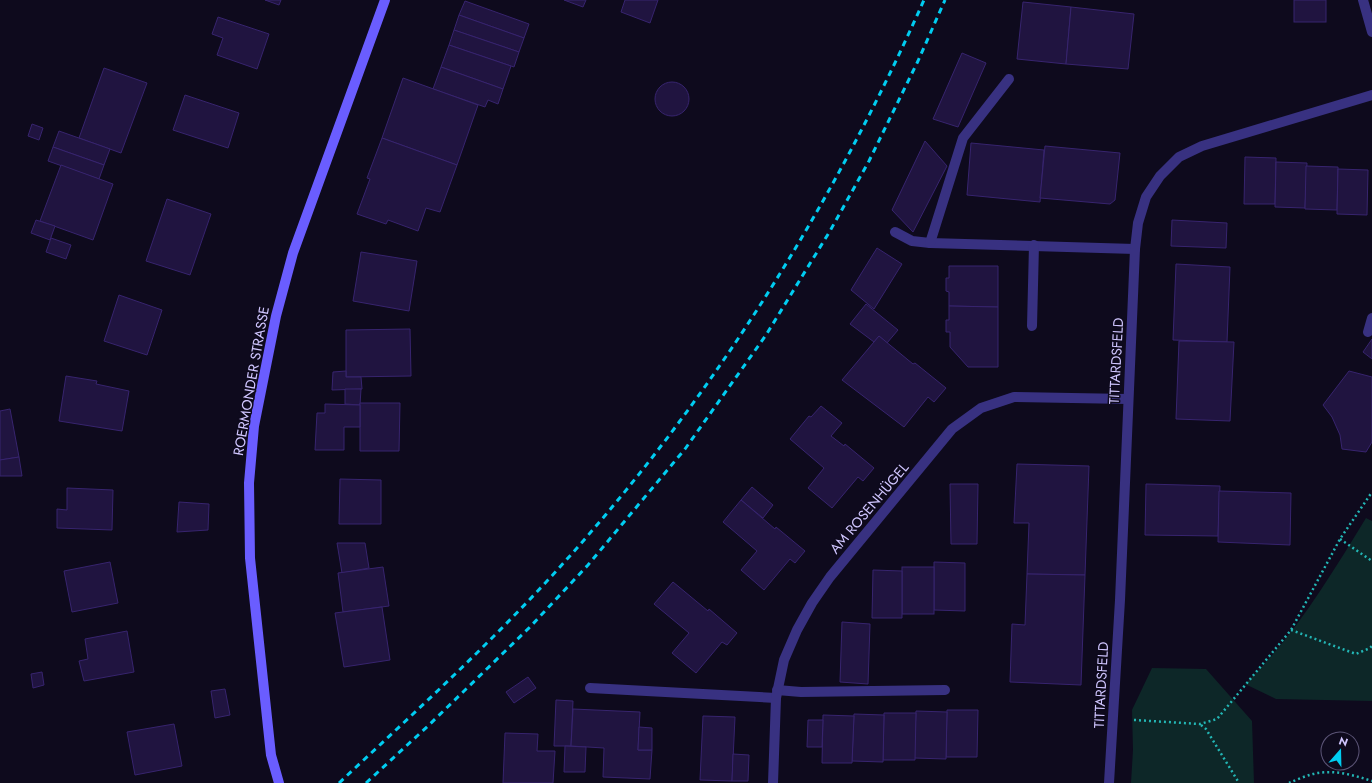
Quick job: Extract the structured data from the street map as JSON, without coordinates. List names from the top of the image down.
{
  "streets": {
    "main road": ["ROERMONDER STRASSE"],
    "street": ["TITTARDSFELD", "AM ROSENHÜGEL"]
  },
  "crossings": [
    ["TITTARDSFELD", "AM ROSENHÜGEL"]
  ],
  "north": "top"
}
